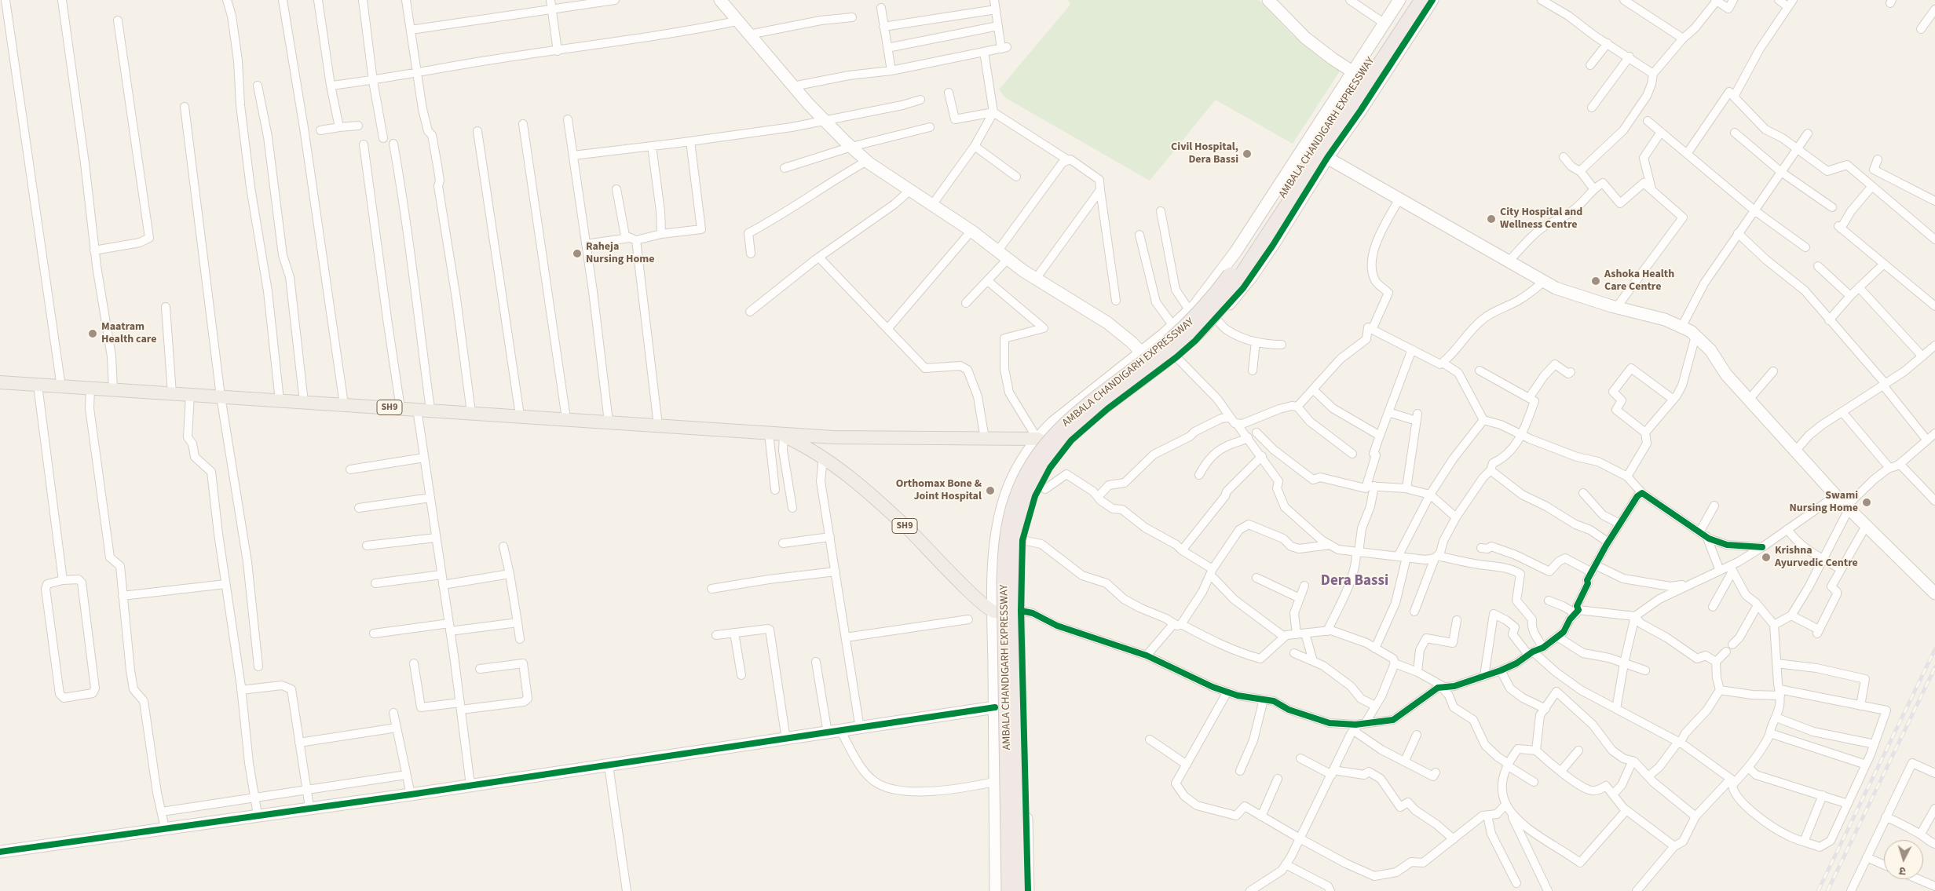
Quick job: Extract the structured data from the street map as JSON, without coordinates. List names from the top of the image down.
{
  "streets": {
    "highway": ["AMBALA CHANDIGARH EXPRESSWAY"],
    "main road": ["SH9"]
  },
  "districts": ["Dera Bassi"],
  "places": [
    "Civil Hospital, Dera Bassi",
    "City Hospital and Wellness Centre",
    "Raheja Nursing Home",
    "Ashoka Health Care Centre",
    "Maatram Health care",
    "Orthomax Bone & Joint Hospital",
    "Swami Nursing Home",
    "Krishna Ayurvedic Centre"
  ],
  "north": "bottom"
}
